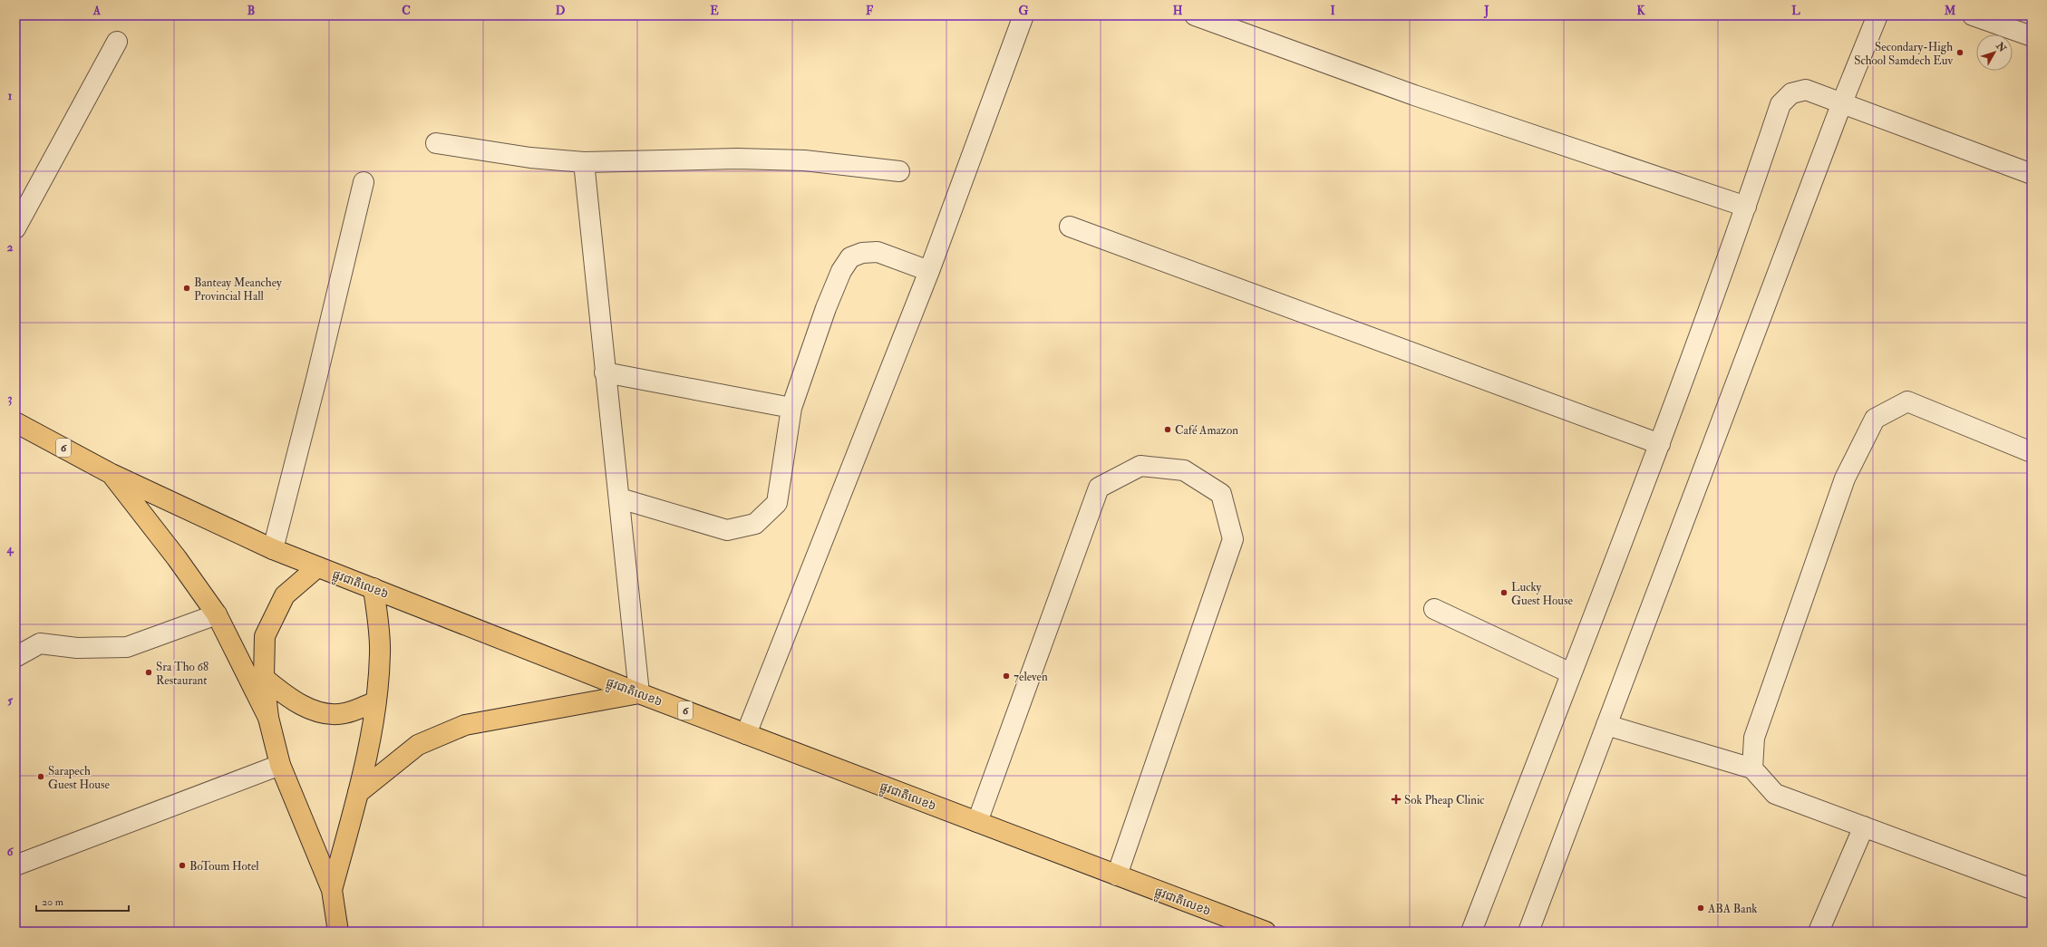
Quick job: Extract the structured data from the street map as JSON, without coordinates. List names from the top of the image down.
{
  "streets": {
    "main road": ["6", "ផ្លូវជាតិលេខ៦"]
  },
  "places": {
    "other": [
      "Secondary-High School Samdech Euv",
      "Banteay Meanchey Provincial Hall",
      "Café Amazon",
      "Lucky Guest House",
      "Sra Tho 68 Restaurant",
      "7eleven",
      "Sarapech Guest House",
      "BoToum Hotel",
      "ABA Bank"
    ],
    "health": ["Sok Pheap Clinic"]
  },
  "scale_bar": "20 m",
  "north": "top right",
  "grid": {
    "columns": [
      "A",
      "B",
      "C",
      "D",
      "E",
      "F",
      "G",
      "H",
      "I",
      "J",
      "K",
      "L",
      "M"
    ],
    "rows": [
      "1",
      "2",
      "3",
      "4",
      "5",
      "6"
    ]
  }
}
